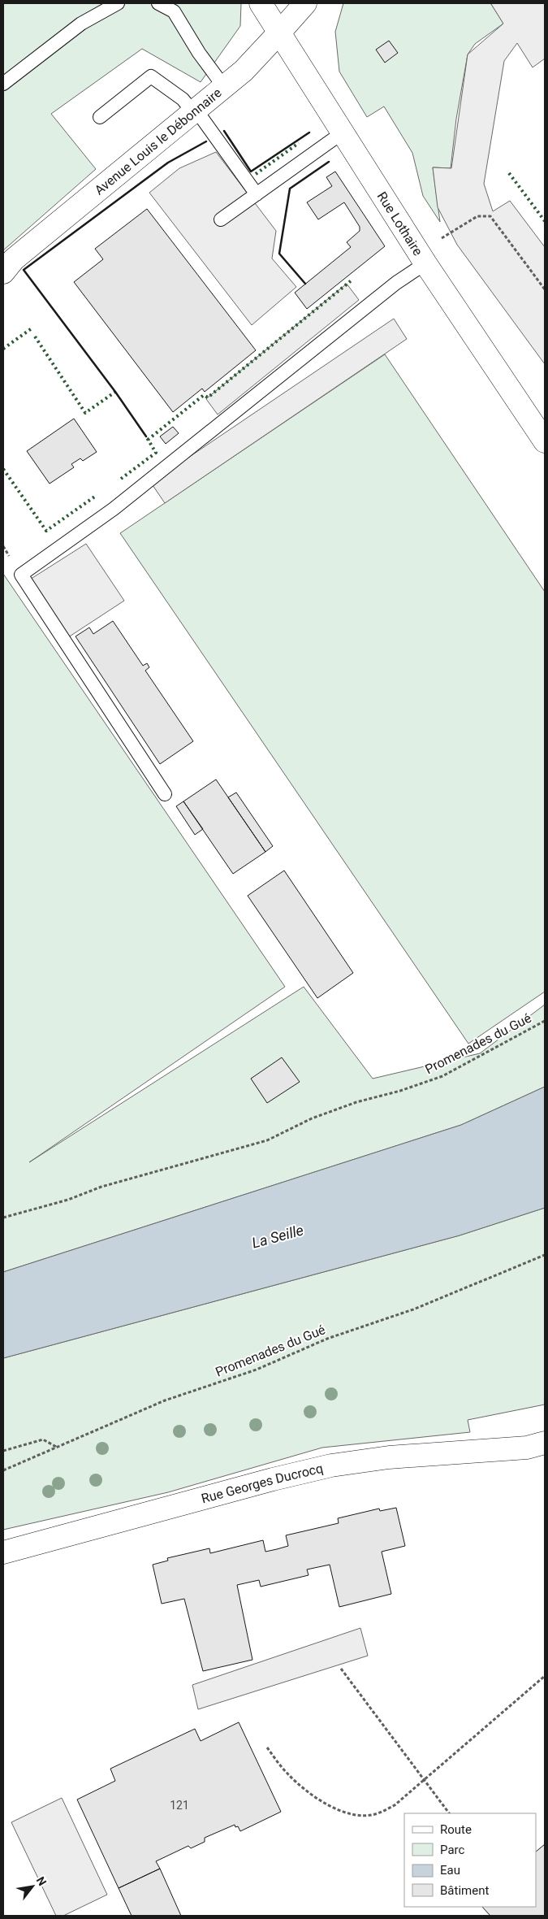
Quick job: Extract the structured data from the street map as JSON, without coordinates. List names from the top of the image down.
{
  "streets": {
    "street": ["Avenue Louis le Débonnaire", "Rue Lothaire", "Rue Georges Ducrocq"],
    "path": ["Promenades du Gué"]
  },
  "crossings": [
    ["Avenue Louis le Débonnaire", "Rue Lothaire"]
  ],
  "water": ["La Seille"],
  "house_numbers": ["121"],
  "legend": [
    "Route",
    "Parc",
    "Eau",
    "Bâtiment"
  ],
  "north": "top right"
}
